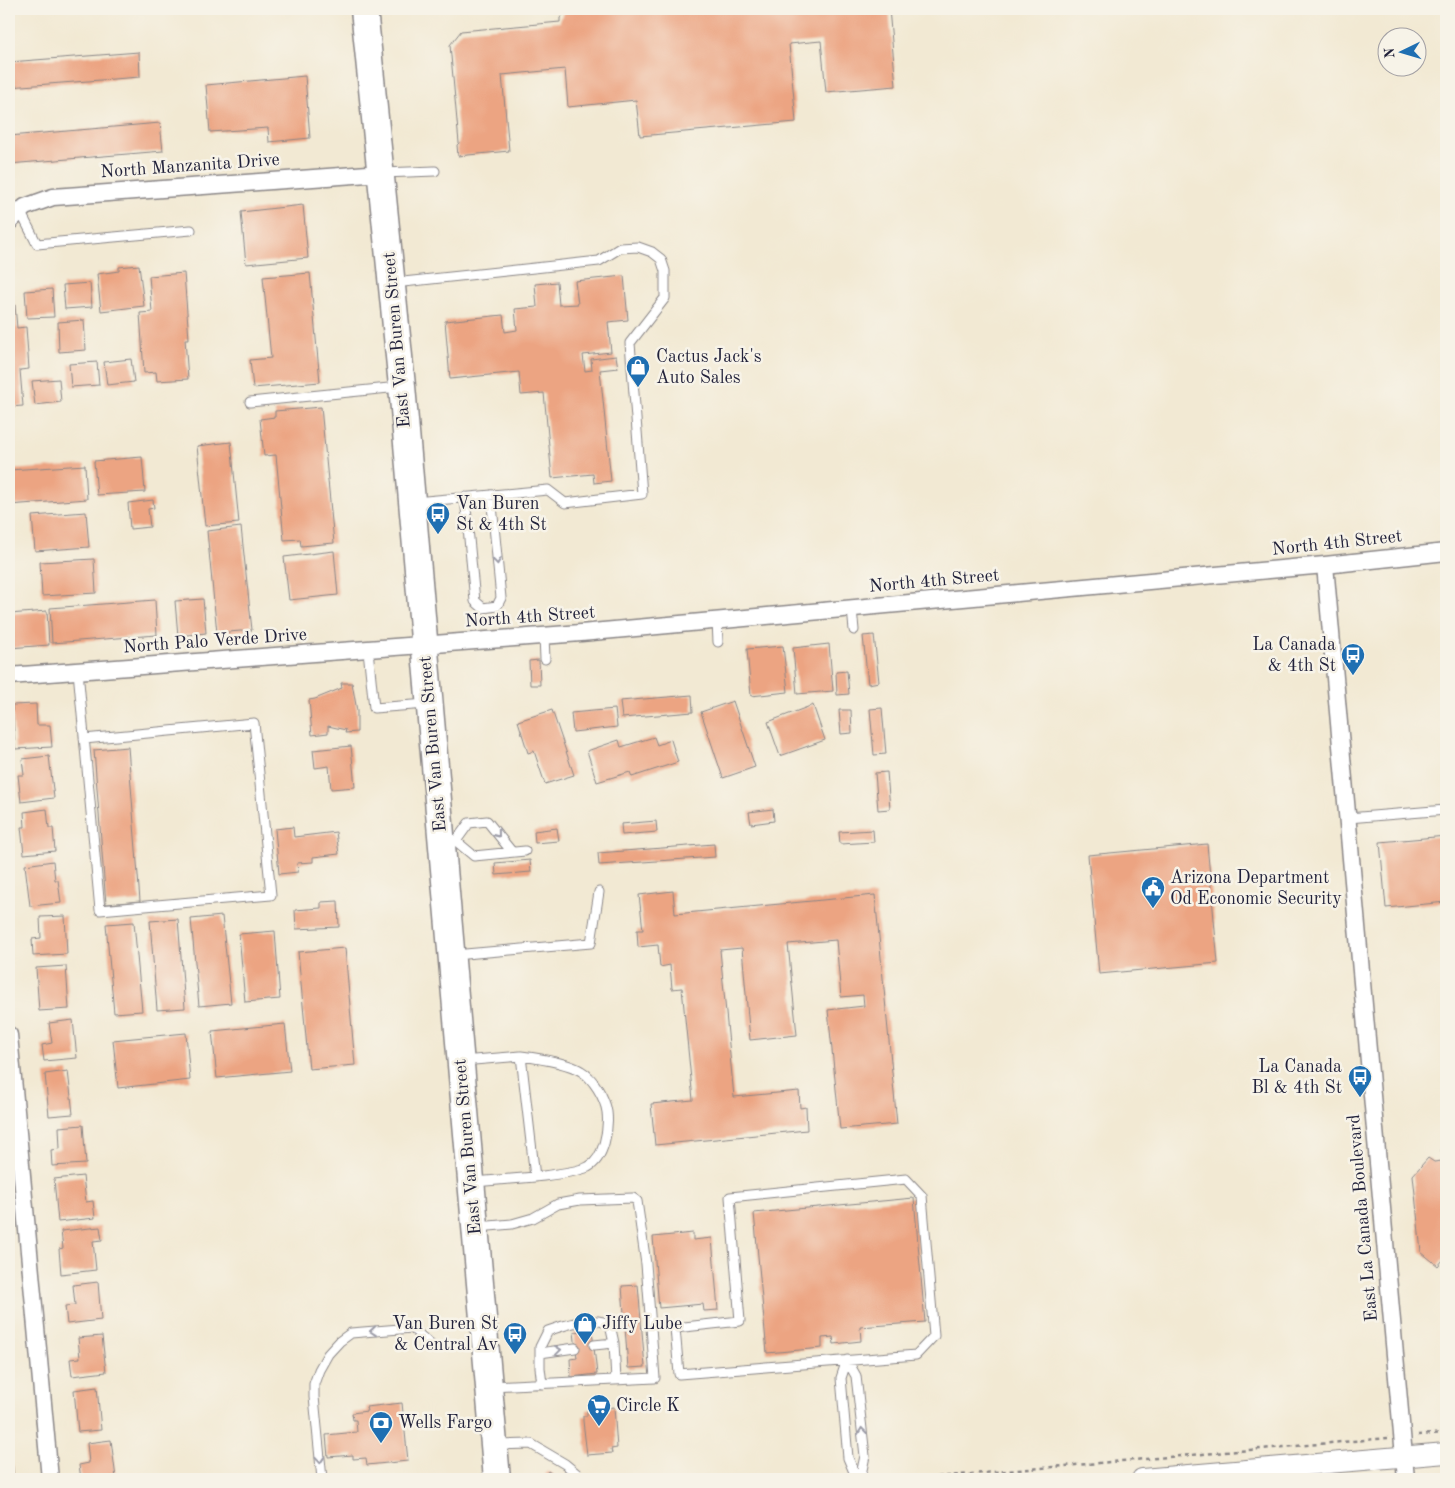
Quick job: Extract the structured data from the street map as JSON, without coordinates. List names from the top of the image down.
{
  "streets": {
    "main road": ["East Van Buren Street"],
    "street": [
      "North Manzanita Drive",
      "North 4th Street",
      "North Palo Verde Drive",
      "East La Canada Boulevard"
    ]
  },
  "crossings": [
    ["North Manzanita Drive", "East Van Buren Street"],
    ["East Van Buren Street", "North 4th Street"],
    ["East Van Buren Street", "North Palo Verde Drive"],
    ["North 4th Street", "North Palo Verde Drive"],
    ["North 4th Street", "East La Canada Boulevard"]
  ],
  "places": {
    "shop": ["Cactus Jack's Auto Sales", "Jiffy Lube"],
    "bus stop": [
      "Van Buren St & 4th St",
      "La Canada & 4th St",
      "La Canada Bl & 4th St",
      "Van Buren St & Central Av"
    ],
    "public building": ["Arizona Department Od Economic Security"],
    "supermarket": ["Circle K"],
    "bank": ["Wells Fargo"]
  },
  "north": "left"
}
